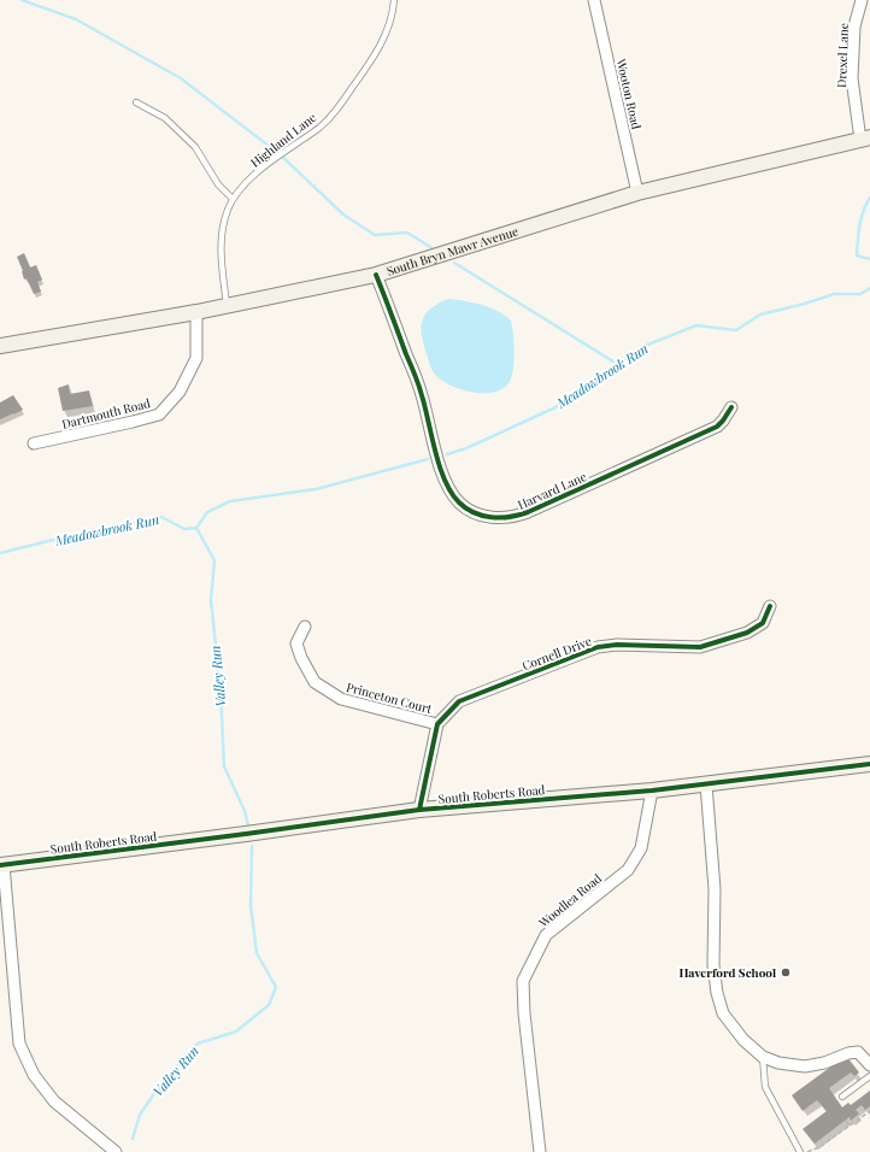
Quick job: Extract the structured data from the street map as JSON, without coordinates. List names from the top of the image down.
{
  "streets": {
    "main road": ["South Bryn Mawr Avenue", "South Roberts Road"],
    "street": [
      "Drexel Lane",
      "Wooton Road",
      "Dartmouth Road",
      "Harvard Lane",
      "Cornell Drive",
      "Princeton Court",
      "Woodlea Road"
    ],
    "lane": ["Highland Lane"]
  },
  "crossings": [
    ["Drexel Lane", "South Bryn Mawr Avenue"],
    ["Wooton Road", "South Bryn Mawr Avenue"],
    ["Highland Lane", "South Bryn Mawr Avenue"],
    ["South Bryn Mawr Avenue", "Dartmouth Road"],
    ["South Bryn Mawr Avenue", "Harvard Lane"],
    ["Cornell Drive", "Princeton Court"],
    ["South Roberts Road", "Woodlea Road"]
  ],
  "water": ["Meadowbrook Run", "Valley Run"],
  "places": ["Haverford School"]
}
